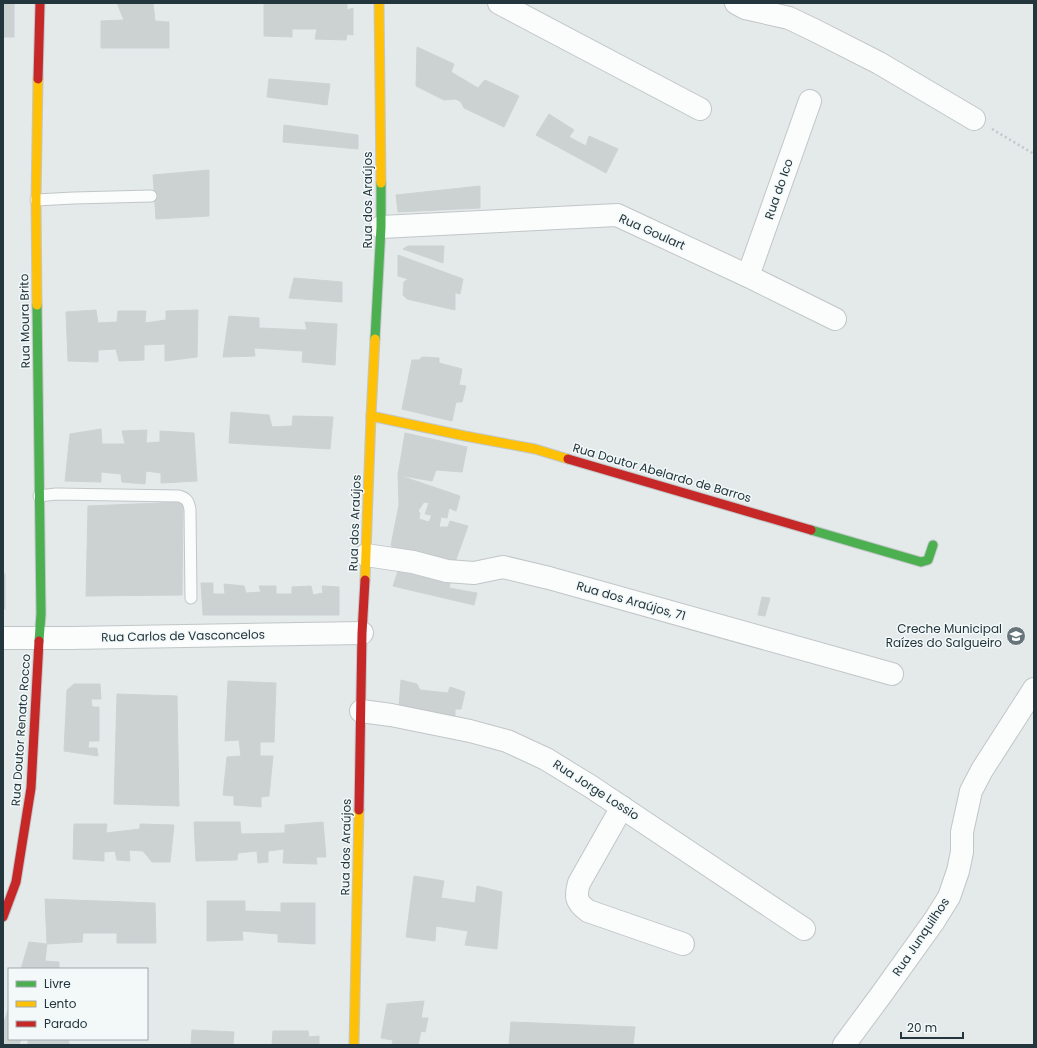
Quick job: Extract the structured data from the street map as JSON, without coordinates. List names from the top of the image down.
{
  "streets": {
    "street": [
      "Rua do Ico",
      "Rua dos Araújos",
      "Rua Goulart",
      "Rua Moura Brito",
      "Rua Doutor Abelardo de Barros",
      "Rua dos Araújos, 71",
      "Rua Carlos de Vasconcelos",
      "Rua Doutor Renato Rocco",
      "Rua Jorge Lossio",
      "Rua Junquilhos"
    ]
  },
  "crossings": [
    ["Rua do Ico", "Rua Goulart"],
    ["Rua dos Araújos", "Rua Goulart"],
    ["Rua dos Araújos", "Rua Doutor Abelardo de Barros"],
    ["Rua dos Araújos", "Rua dos Araújos, 71"],
    ["Rua dos Araújos", "Rua Carlos de Vasconcelos"],
    ["Rua dos Araújos", "Rua Jorge Lossio"],
    ["Rua Moura Brito", "Rua Carlos de Vasconcelos"],
    ["Rua Moura Brito", "Rua Doutor Renato Rocco"],
    ["Rua Carlos de Vasconcelos", "Rua Doutor Renato Rocco"]
  ],
  "places": {
    "school or university": ["Creche Municipal Raízes do Salgueiro"]
  },
  "legend": ["Livre", "Lento", "Parado"],
  "scale_bar": "20 m"
}
